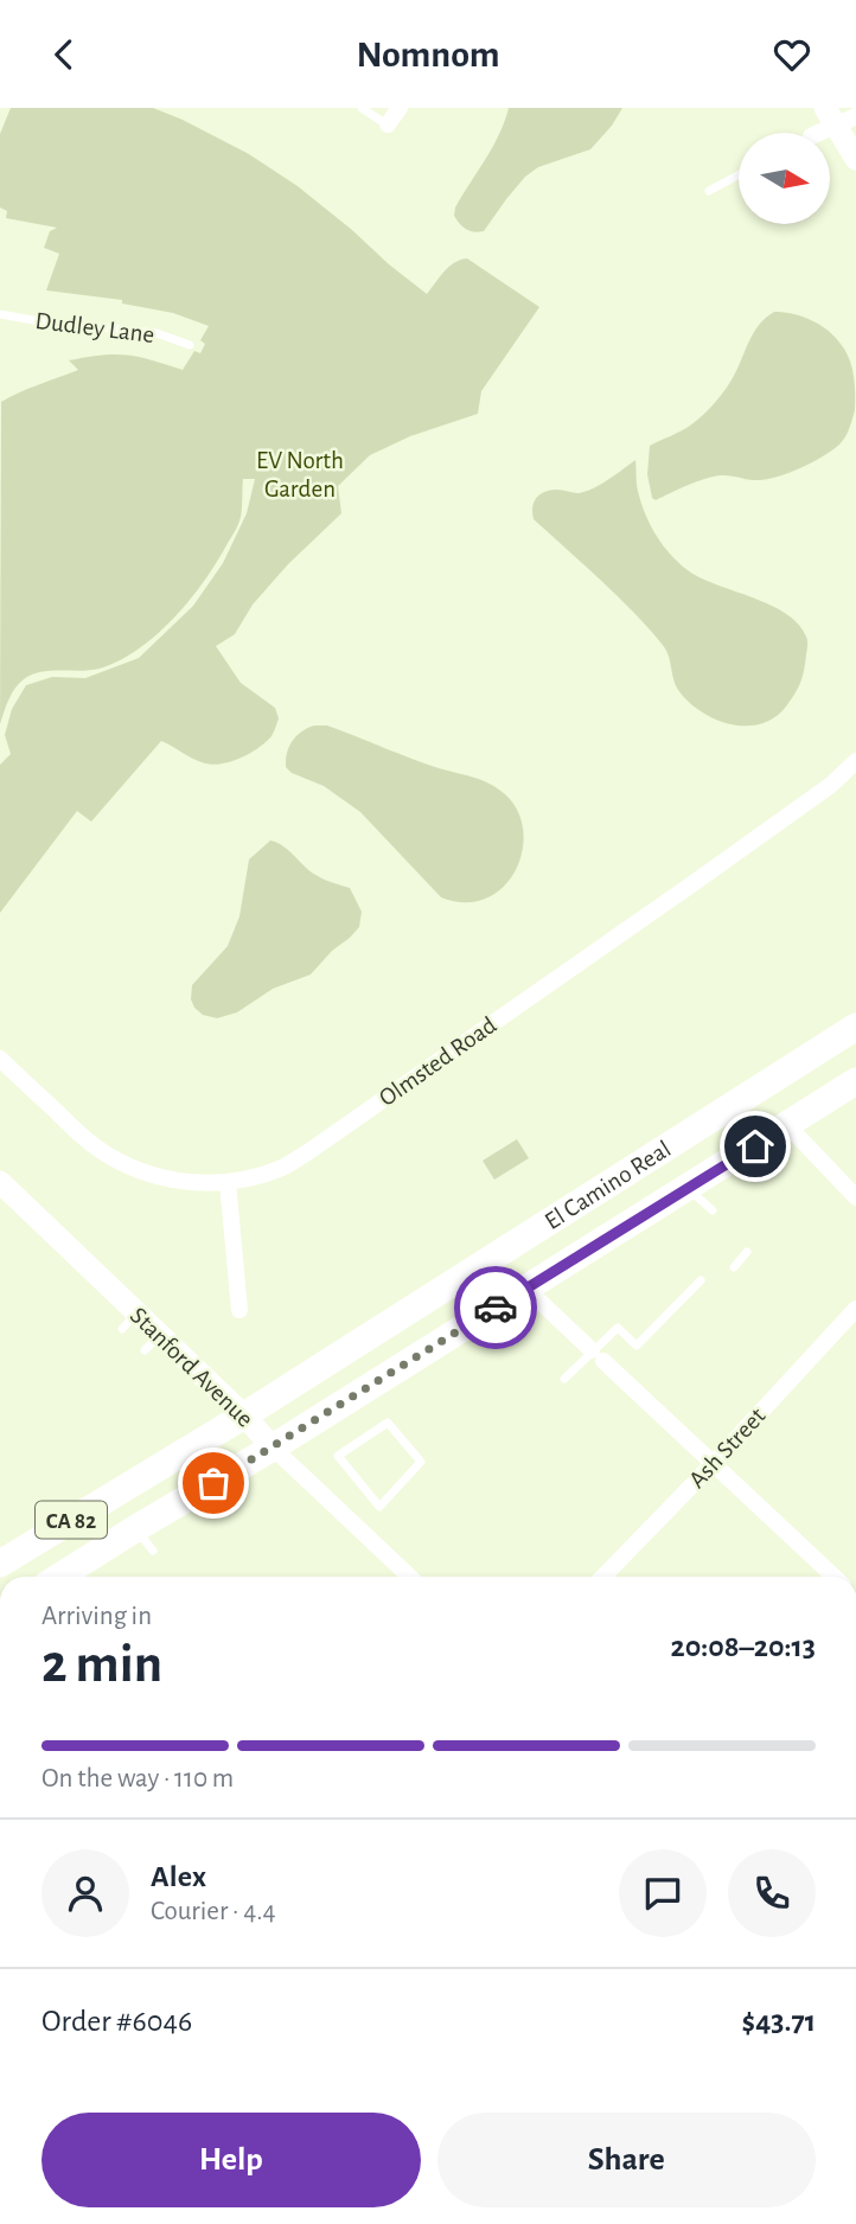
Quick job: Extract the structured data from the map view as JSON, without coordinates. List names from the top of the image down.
{
  "streets": {
    "main road": ["El Camino Real", "CA 82"],
    "street": ["Olmsted Road", "Stanford Avenue", "Ash Street"],
    "lane": ["Dudley Lane"]
  },
  "crossings": [
    ["El Camino Real", "Stanford Avenue"],
    ["El Camino Real", "CA 82"],
    ["Stanford Avenue", "CA 82"]
  ],
  "parks": ["EV North Garden"],
  "north": "right",
  "page": {
    "header": "Nomnom",
    "heading": ["2 min", "Arriving in", "20:08–20:13"],
    "panel": [
      "Alex",
      "Courier · 4.4",
      "Order #6046",
      "$43.71"
    ],
    "bar": "On the way · 110 m",
    "buttons": ["Help", "Share"]
  }
}
